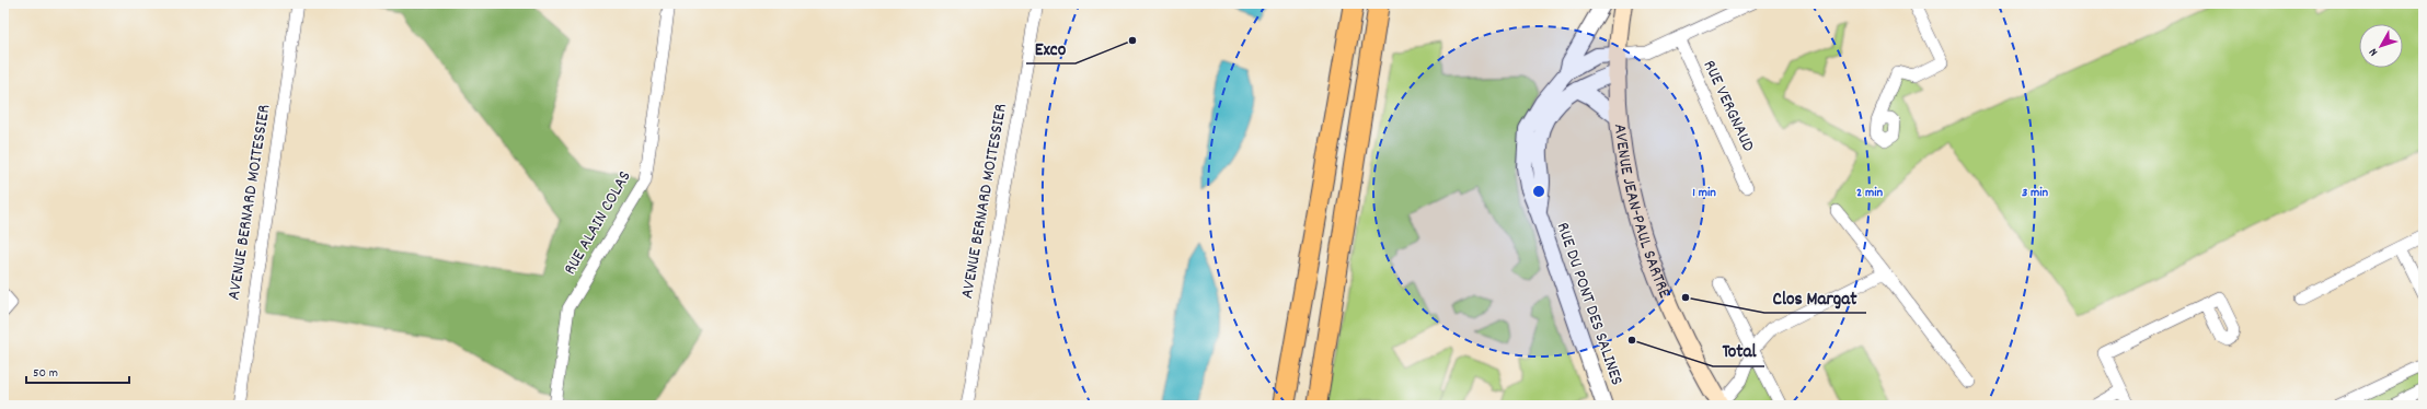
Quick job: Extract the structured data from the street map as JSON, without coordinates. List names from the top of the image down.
{
  "streets": {
    "main road": ["AVENUE JEAN-PAUL SARTRE"],
    "street": [
      "RUE VERGNAUD",
      "AVENUE BERNARD MOITESSIER",
      "RUE ALAIN COLAS",
      "RUE DU PONT DES SALINES"
    ]
  },
  "crossings": [
    ["AVENUE JEAN-PAUL SARTRE", "RUE DU PONT DES SALINES"]
  ],
  "places": ["Exco", "Clos Margat", "Total"],
  "scale_bar": "50 m",
  "north": "bottom left",
  "rings": ["1 min", "2 min", "3 min"]
}
